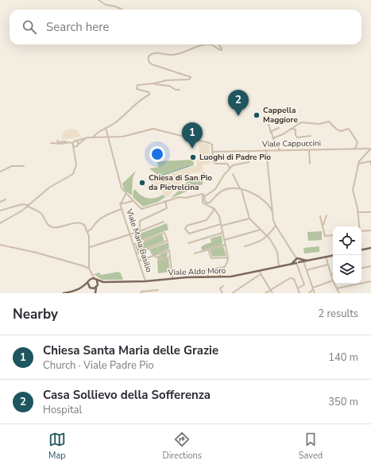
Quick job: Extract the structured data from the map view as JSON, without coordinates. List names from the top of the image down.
{
  "streets": {
    "main road": ["Viale Aldo Moro"],
    "street": ["Viale Cappuccini", "Viale Maria Basilio"]
  },
  "crossings": [
    ["Viale Maria Basilio", "Viale Aldo Moro"]
  ],
  "places": ["Cappella Maggiore", "Luoghi di Padre Pio", "Chiesa di San Pio da Pietrelcina"],
  "page": {
    "search": "Search here",
    "pins": ["2", "1"],
    "heading": ["Nearby", "2 results"],
    "list": [
      {
        "mark": "1",
        "name": "Chiesa Santa Maria delle Grazie",
        "note": "Church · Viale Padre Pio",
        "value": "140 m"
      },
      {
        "mark": "2",
        "name": "Casa Sollievo della Sofferenza",
        "note": "Hospital",
        "value": "350 m"
      }
    ],
    "nav": ["Map", "Directions", "Saved"]
  }
}
